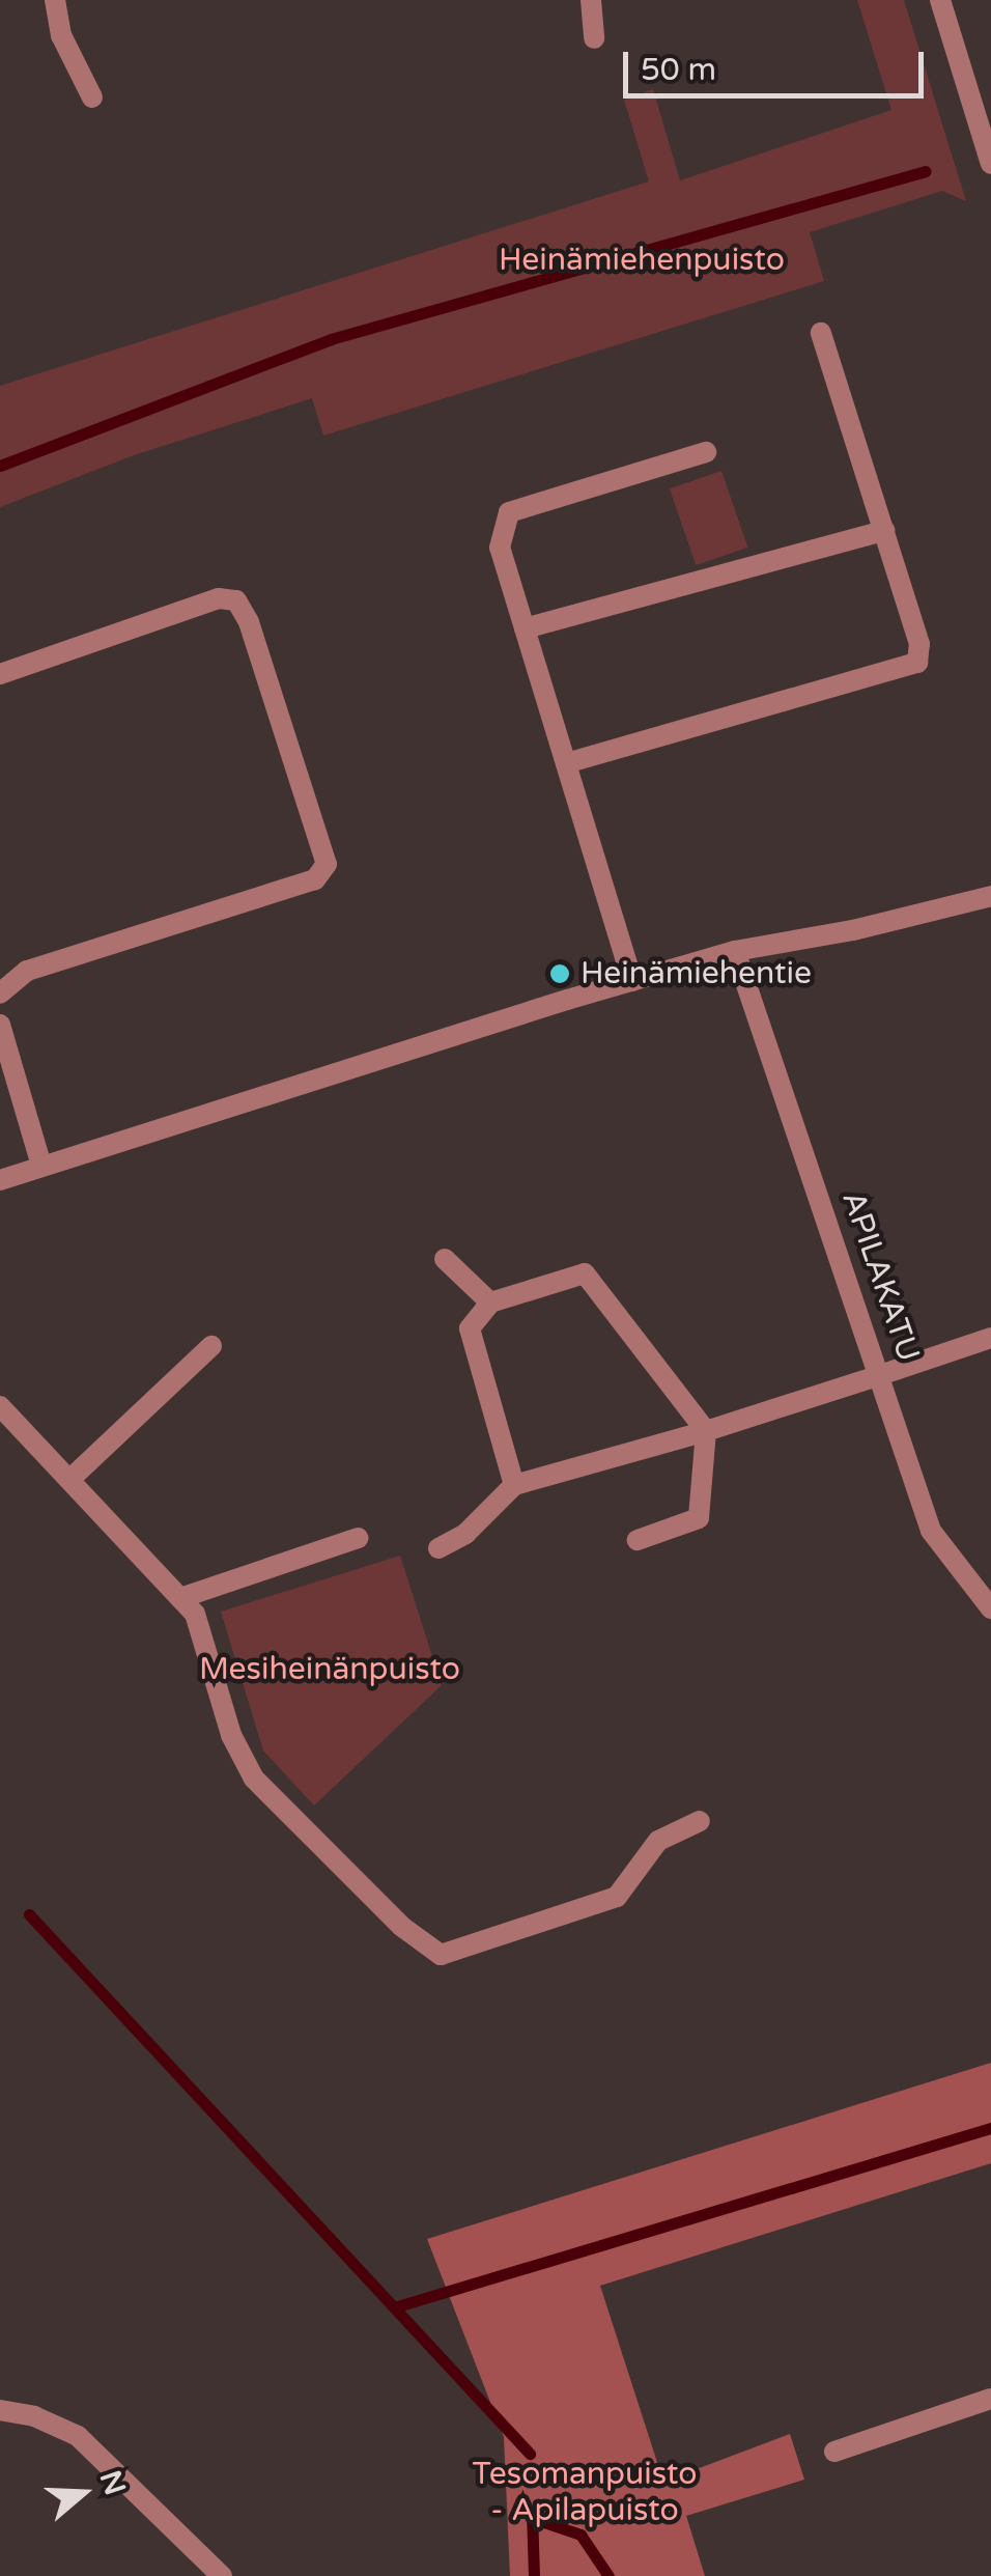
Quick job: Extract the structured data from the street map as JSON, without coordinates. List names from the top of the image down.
{
  "streets": {
    "street": ["APILAKATU"]
  },
  "parks": ["Heinämiehenpuisto", "Mesiheinänpuisto", "Tesomanpuisto - Apilapuisto"],
  "places": ["Heinämiehentie"],
  "scale_bar": "50 m",
  "north": "right"
}
